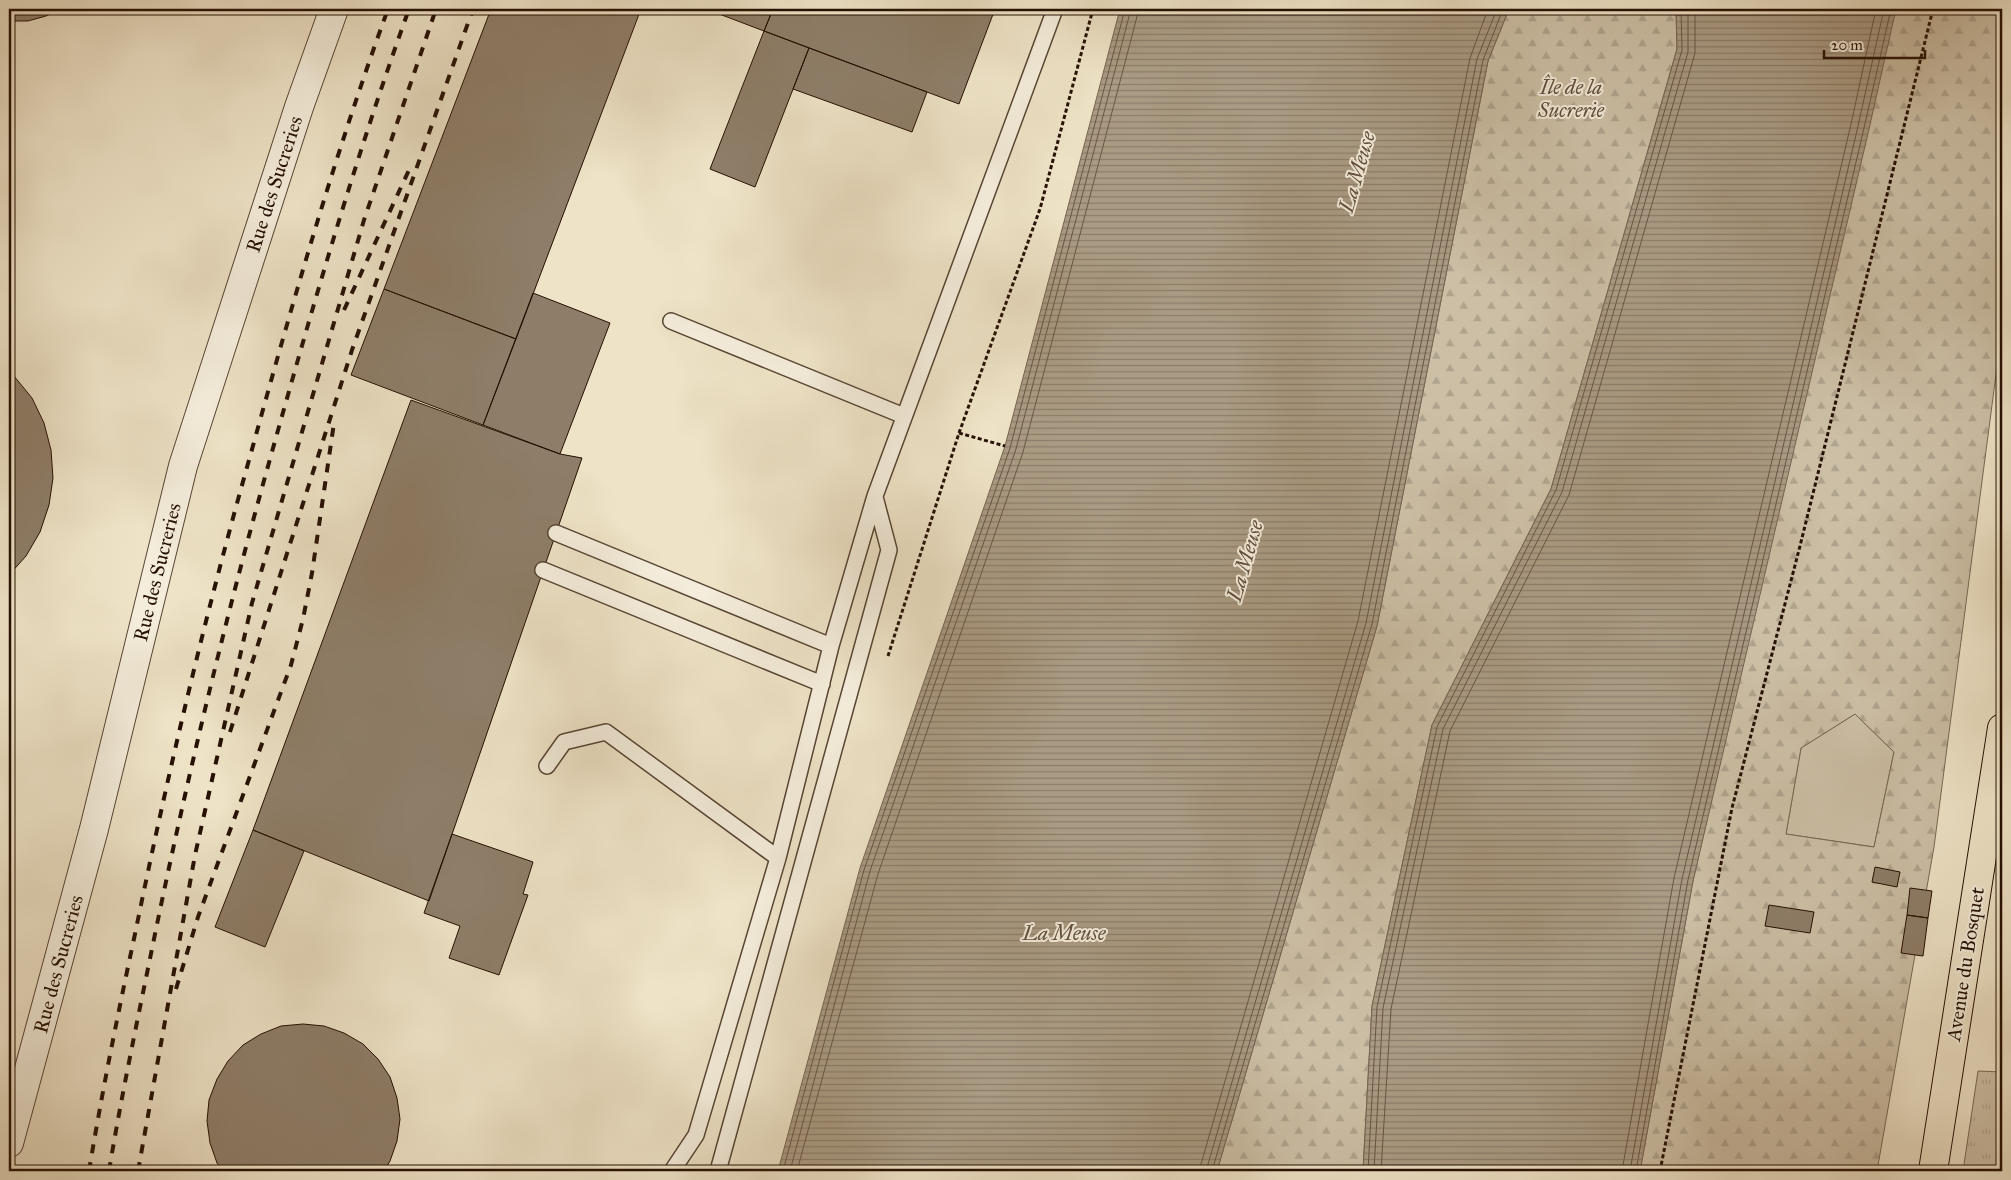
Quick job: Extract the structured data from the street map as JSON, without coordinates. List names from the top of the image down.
{
  "streets": {
    "main road": ["Avenue du Bosquet"],
    "street": ["Rue des Sucreries"]
  },
  "water": ["La Meuse"],
  "parks": ["Île de la Sucrerie"],
  "scale_bar": "20 m"
}
